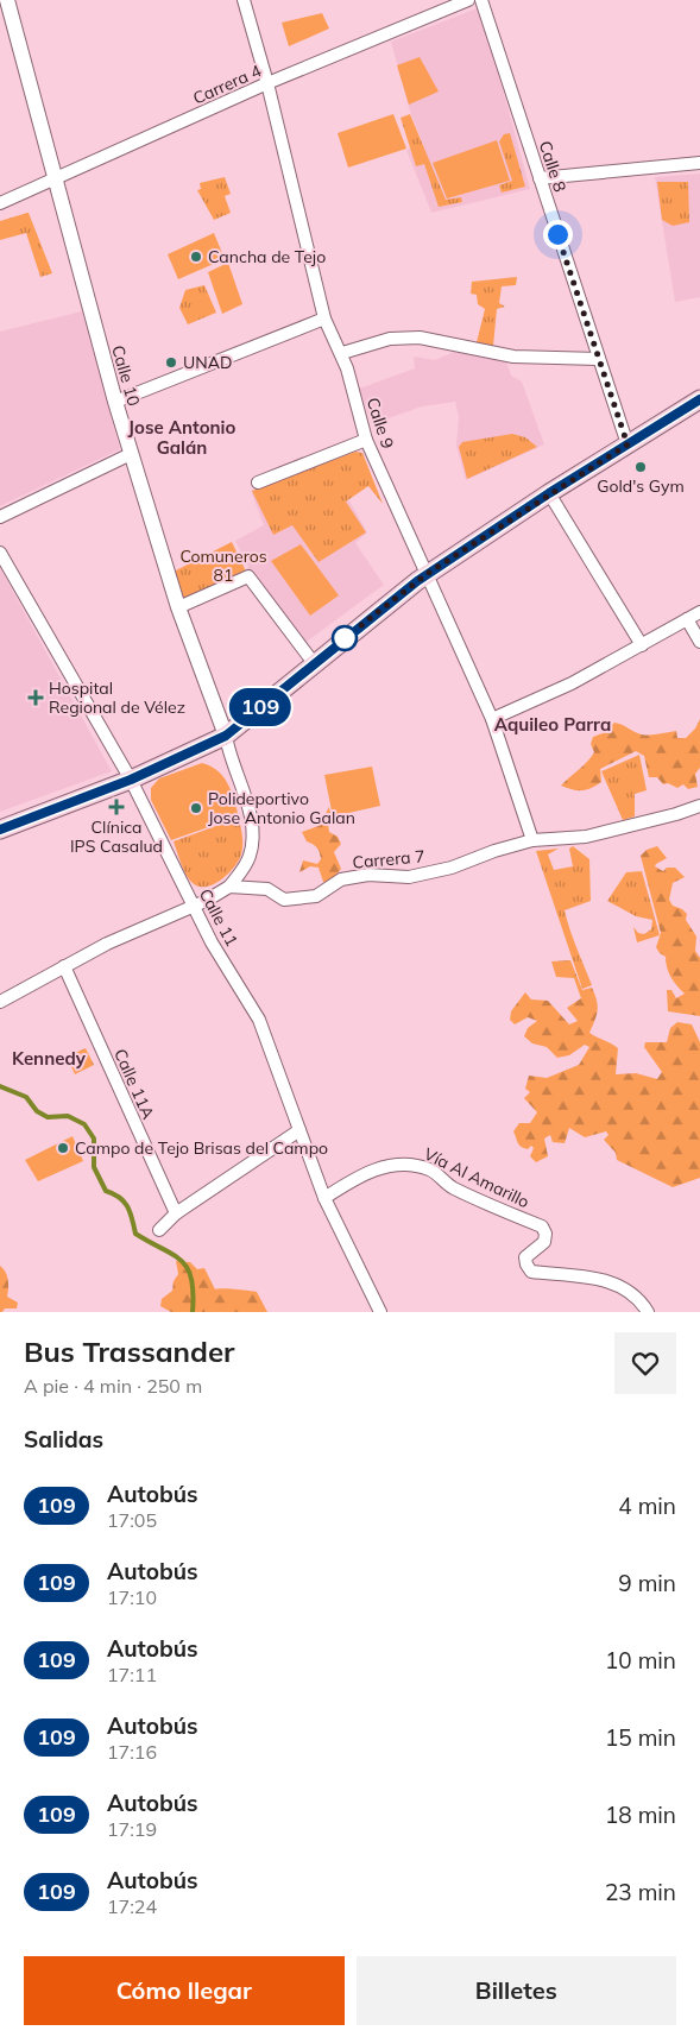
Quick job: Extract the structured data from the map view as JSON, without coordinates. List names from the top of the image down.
{
  "streets": {
    "street": [
      "Carrera 4",
      "Calle 8",
      "Calle 10",
      "Calle 9",
      "Carrera 7",
      "Calle 11",
      "Calle 11A",
      "Vía Al Amarillo"
    ]
  },
  "crossings": [
    ["Carrera 4", "Calle 10"],
    ["Carrera 4", "Calle 9"],
    ["Calle 10", "Carrera 7"],
    ["Calle 9", "Carrera 7"],
    ["Calle 11", "Vía Al Amarillo"]
  ],
  "districts": ["Jose Antonio Galán", "Aquileo Parra", "Kennedy"],
  "parks": ["Comuneros 81"],
  "places": {
    "other": [
      "Cancha de Tejo",
      "UNAD",
      "Gold's Gym",
      "Polideportivo Jose Antonio Galan",
      "Campo de Tejo Brisas del Campo"
    ],
    "health": ["Hospital Regional de Vélez", "Clínica IPS Casalud"]
  },
  "lines": ["bus line 109"],
  "page": {
    "on_map": "109",
    "heading": [
      ["Bus Trassander", "A pie · 4 min · 250 m"],
      "Salidas"
    ],
    "list": [
      {
        "mark": "109",
        "name": "Autobús",
        "note": "17:05",
        "value": "4 min"
      },
      {
        "mark": "109",
        "name": "Autobús",
        "note": "17:10",
        "value": "9 min"
      },
      {
        "mark": "109",
        "name": "Autobús",
        "note": "17:11",
        "value": "10 min"
      },
      {
        "mark": "109",
        "name": "Autobús",
        "note": "17:16",
        "value": "15 min"
      },
      {
        "mark": "109",
        "name": "Autobús",
        "note": "17:19",
        "value": "18 min"
      },
      {
        "mark": "109",
        "name": "Autobús",
        "note": "17:24",
        "value": "23 min"
      }
    ],
    "buttons": ["Cómo llegar", "Billetes"]
  }
}
